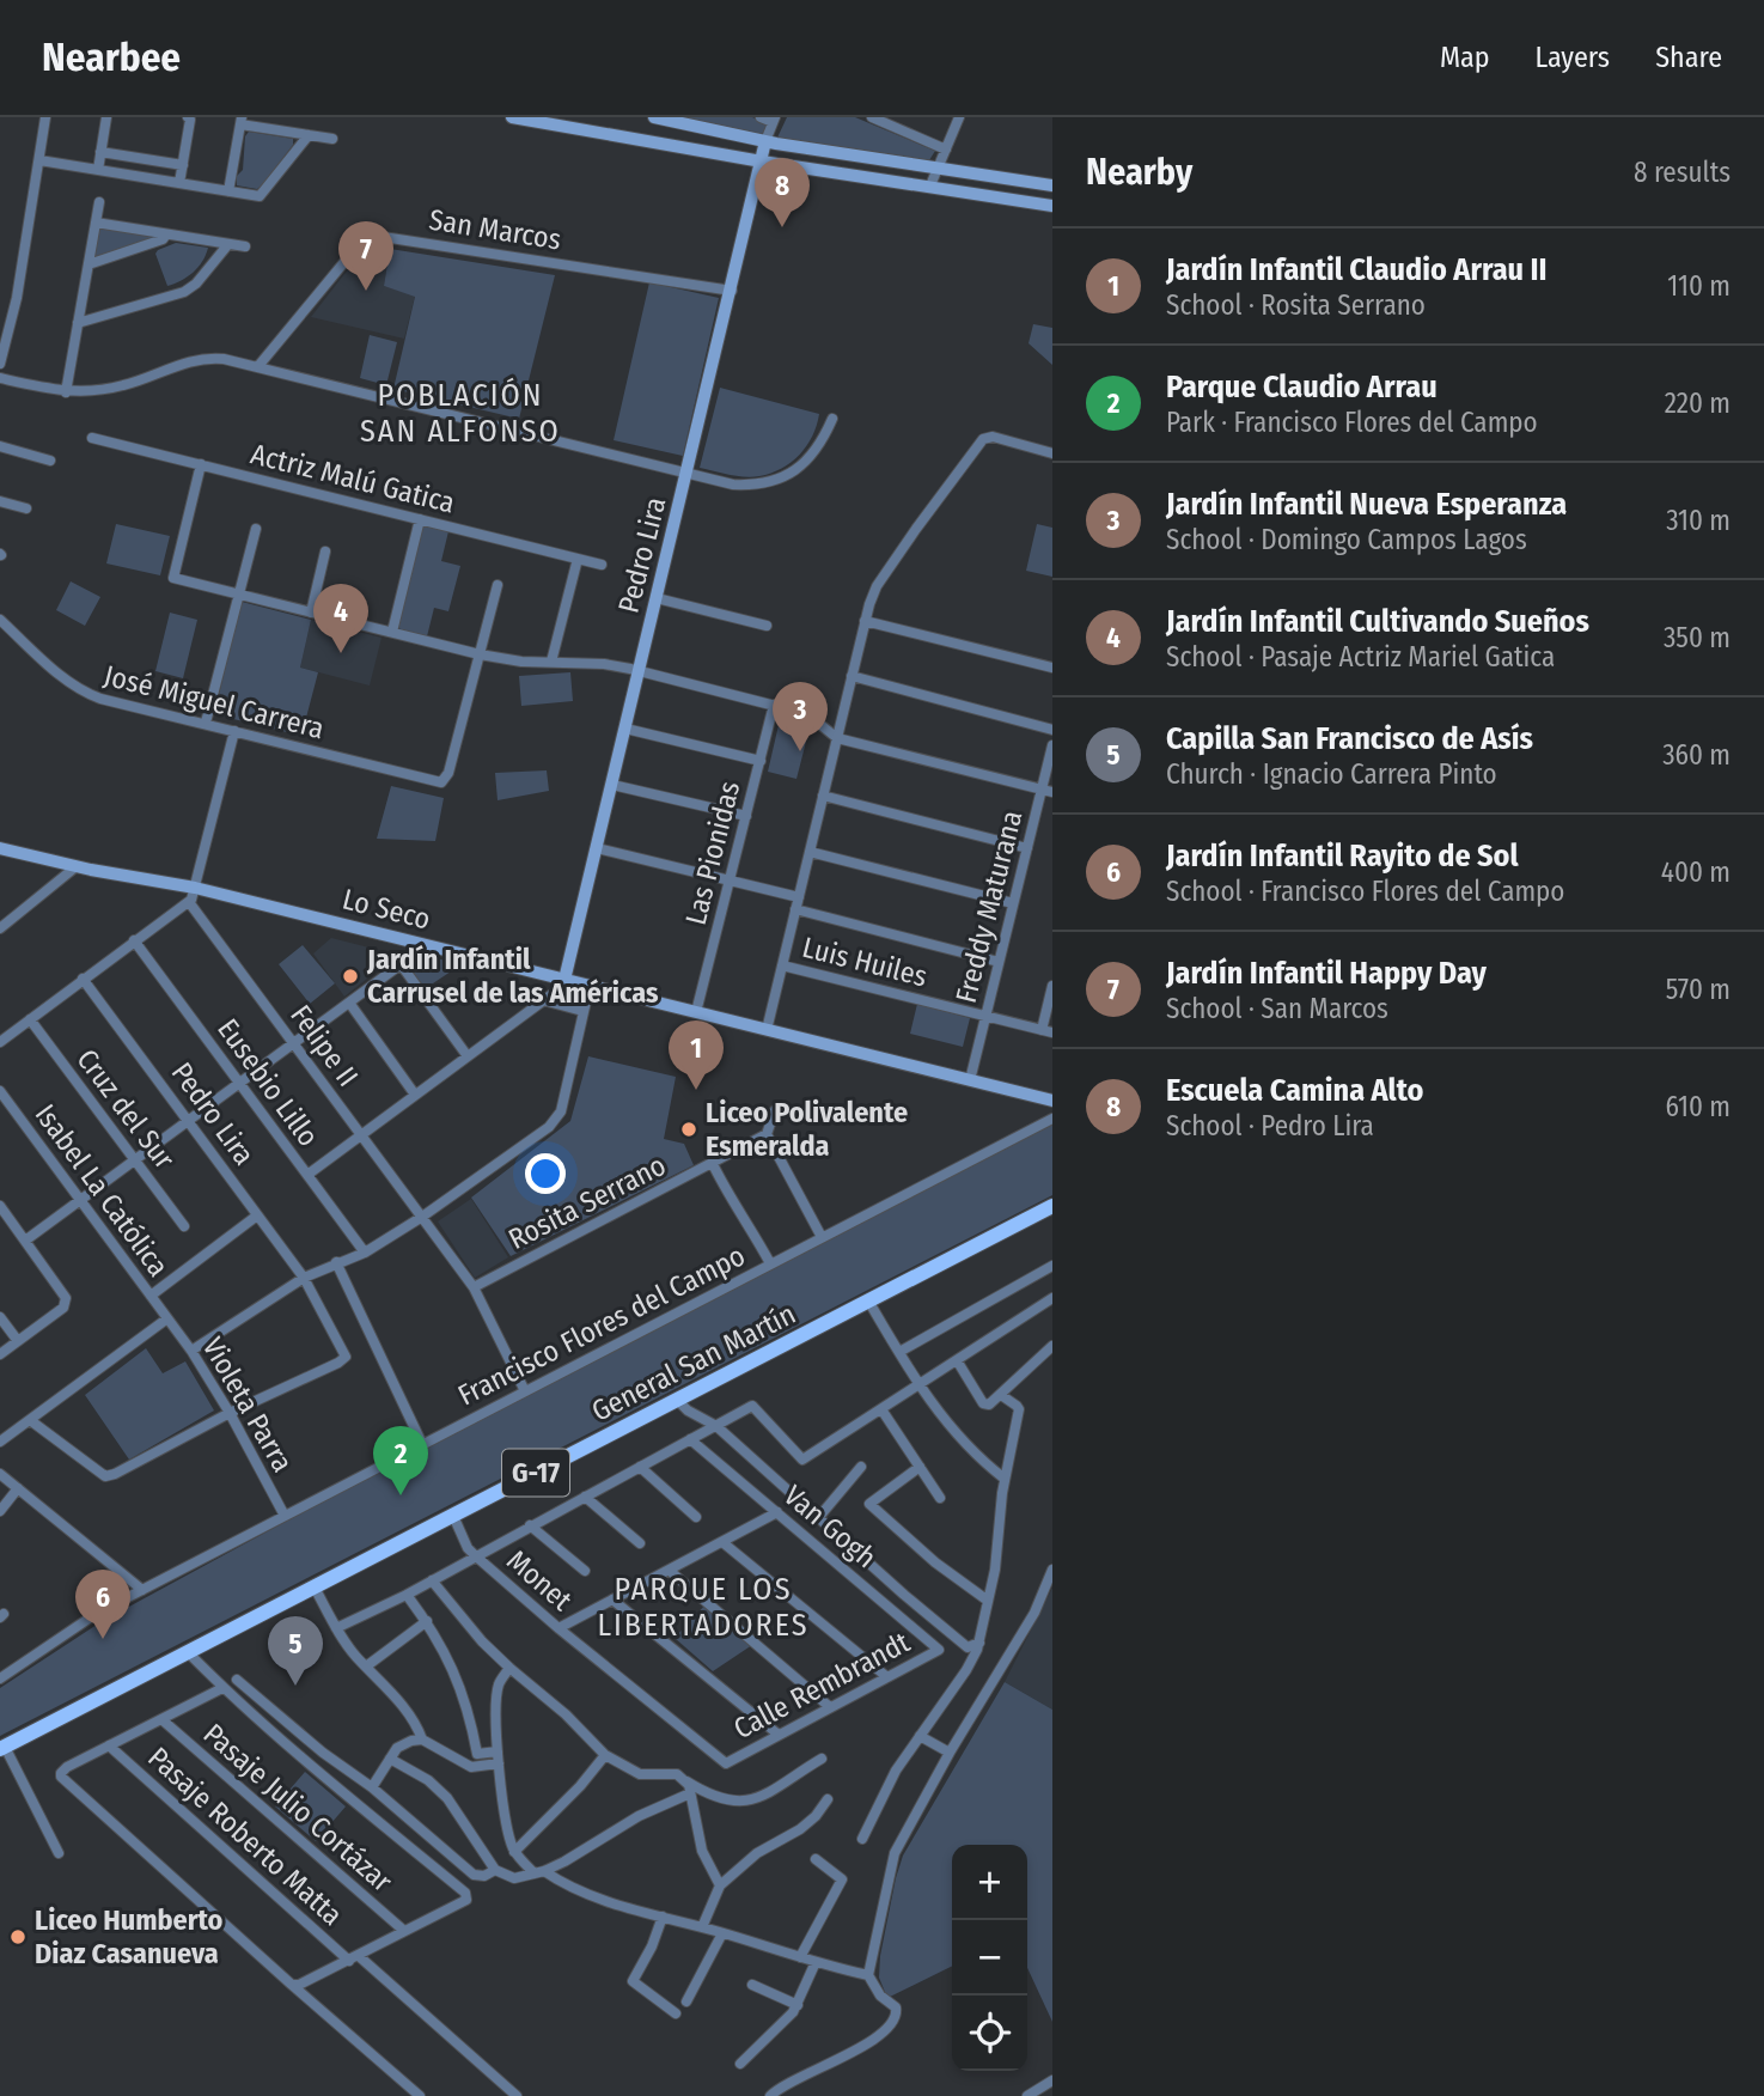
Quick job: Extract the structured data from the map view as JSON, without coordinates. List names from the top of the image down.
{
  "streets": {
    "main road": ["General San Martín", "G-17"],
    "street": [
      "San Marcos",
      "Actriz Malú Gatica",
      "Pedro Lira",
      "José Miguel Carrera",
      "Las Pionidas",
      "Freddy Maturana",
      "Lo Seco",
      "Luis Huiles",
      "Felipe II",
      "Eusebio Lillo",
      "Cruz del Sur",
      "Isabel La Católica",
      "Rosita Serrano",
      "Francisco Flores del Campo",
      "Violeta Parra",
      "Van Gogh",
      "Monet",
      "Calle Rembrandt",
      "Pasaje Julio Cortázar",
      "Pasaje Roberto Matta"
    ]
  },
  "crossings": [
    ["San Marcos", "Pedro Lira"],
    ["Pedro Lira", "Lo Seco"],
    ["Pedro Lira", "Violeta Parra"],
    ["Las Pionidas", "Lo Seco"],
    ["Freddy Maturana", "Lo Seco"],
    ["Freddy Maturana", "Luis Huiles"],
    ["Felipe II", "Rosita Serrano"],
    ["Felipe II", "Francisco Flores del Campo"],
    ["Isabel La Católica", "Violeta Parra"],
    ["Francisco Flores del Campo", "Violeta Parra"],
    ["General San Martín", "Monet"],
    ["Van Gogh", "Calle Rembrandt"],
    ["Monet", "Calle Rembrandt"]
  ],
  "districts": ["POBLACIÓN SAN ALFONSO", "PARQUE LOS LIBERTADORES"],
  "places": ["Jardín Infantil Carrusel de las Américas", "Liceo Polivalente Esmeralda", "Liceo Humberto Diaz Casanueva"],
  "page": {
    "header": "Nearbee",
    "nav": ["Map", "Layers", "Share"],
    "heading": ["Nearby", "8 results"],
    "pins": [
      "8",
      "7",
      "4",
      "3",
      "1",
      "2",
      "6",
      "5"
    ],
    "list": [
      {
        "mark": "1",
        "name": "Jardín Infantil Claudio Arrau II",
        "note": "School · Rosita Serrano",
        "value": "110 m"
      },
      {
        "mark": "2",
        "name": "Parque Claudio Arrau",
        "note": "Park · Francisco Flores del Campo",
        "value": "220 m"
      },
      {
        "mark": "3",
        "name": "Jardín Infantil Nueva Esperanza",
        "note": "School · Domingo Campos Lagos",
        "value": "310 m"
      },
      {
        "mark": "4",
        "name": "Jardín Infantil Cultivando Sueños",
        "note": "School · Pasaje Actriz Mariel Gatica",
        "value": "350 m"
      },
      {
        "mark": "5",
        "name": "Capilla San Francisco de Asís",
        "note": "Church · Ignacio Carrera Pinto",
        "value": "360 m"
      },
      {
        "mark": "6",
        "name": "Jardín Infantil Rayito de Sol",
        "note": "School · Francisco Flores del Campo",
        "value": "400 m"
      },
      {
        "mark": "7",
        "name": "Jardín Infantil Happy Day",
        "note": "School · San Marcos",
        "value": "570 m"
      },
      {
        "mark": "8",
        "name": "Escuela Camina Alto",
        "note": "School · Pedro Lira",
        "value": "610 m"
      }
    ],
    "map_buttons": ["+", "−"]
  }
}
